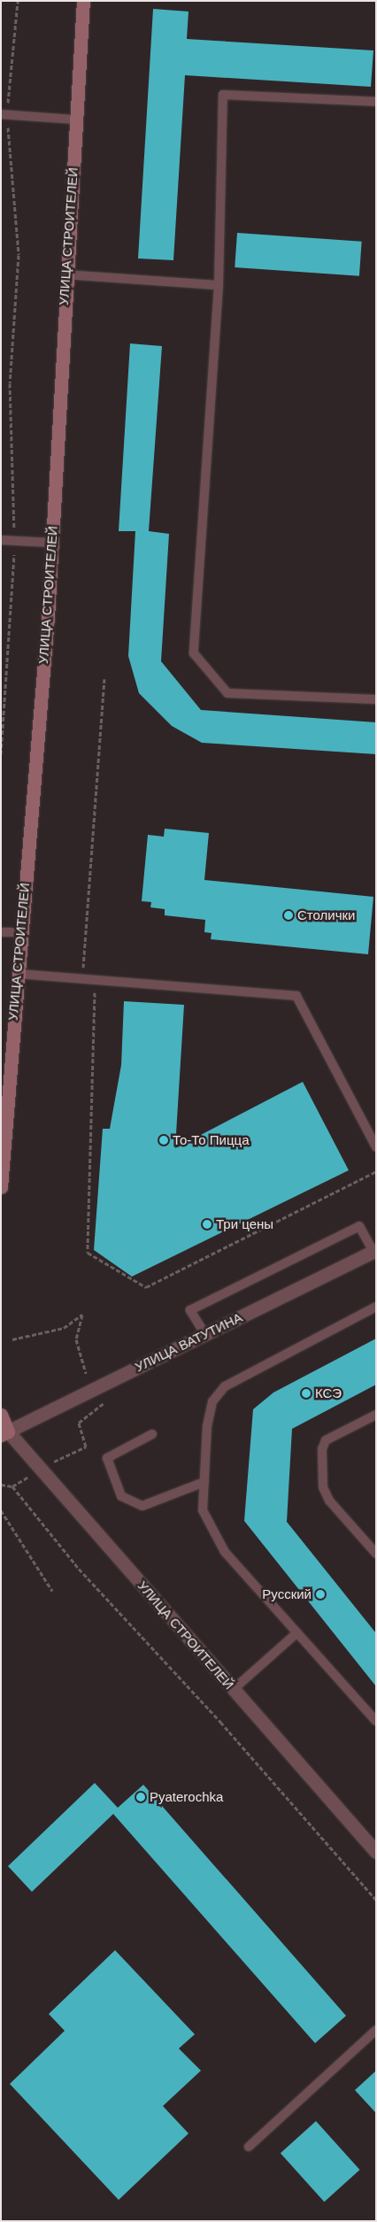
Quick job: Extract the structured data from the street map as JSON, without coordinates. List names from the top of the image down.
{
  "streets": {
    "main road": ["УЛИЦА СТРОИТЕЛЕЙ"],
    "street": ["УЛИЦА ВАТУТИНА"]
  },
  "crossings": [
    ["УЛИЦА СТРОИТЕЛЕЙ", "УЛИЦА ВАТУТИНА"]
  ],
  "places": [
    "Столички",
    "То-То Пицца",
    "Три цены",
    "КСЭ",
    "Русский",
    "Pyaterochka"
  ]
}
